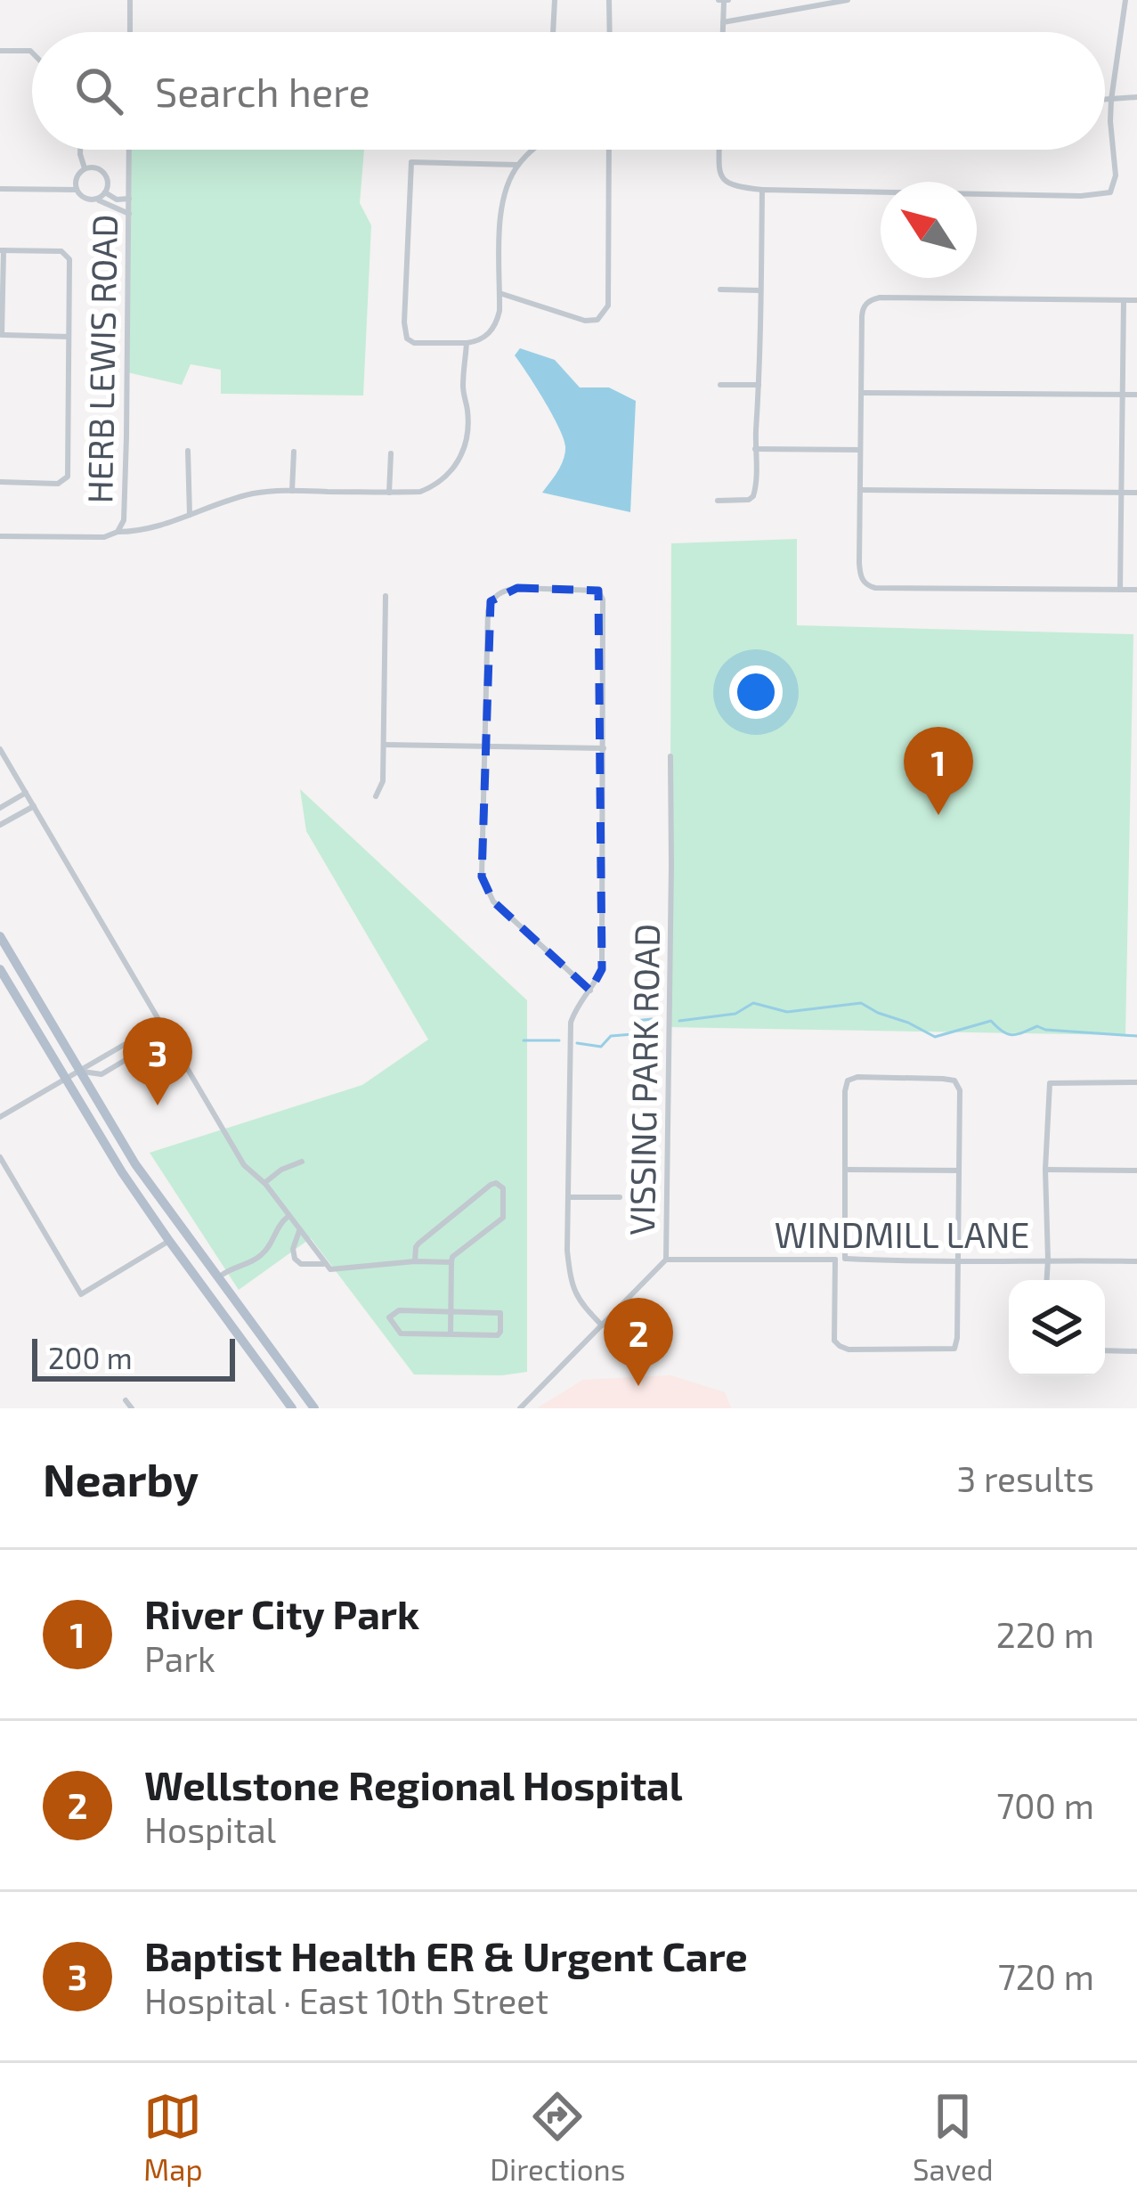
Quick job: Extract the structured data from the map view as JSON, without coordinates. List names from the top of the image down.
{
  "streets": {
    "street": ["HERB LEWIS ROAD", "VISSING PARK ROAD", "WINDMILL LANE"]
  },
  "crossings": [
    ["VISSING PARK ROAD", "WINDMILL LANE"]
  ],
  "scale_bar": "200 m",
  "north": "top left",
  "page": {
    "search": "Search here",
    "pins": ["1", "3", "2"],
    "scale": "200 m",
    "heading": ["Nearby", "3 results"],
    "list": [
      {
        "mark": "1",
        "name": "River City Park",
        "note": "Park",
        "value": "220 m"
      },
      {
        "mark": "2",
        "name": "Wellstone Regional Hospital",
        "note": "Hospital",
        "value": "700 m"
      },
      {
        "mark": "3",
        "name": "Baptist Health ER & Urgent Care",
        "note": "Hospital · East 10th Street",
        "value": "720 m"
      }
    ],
    "nav": ["Map", "Directions", "Saved"]
  }
}
